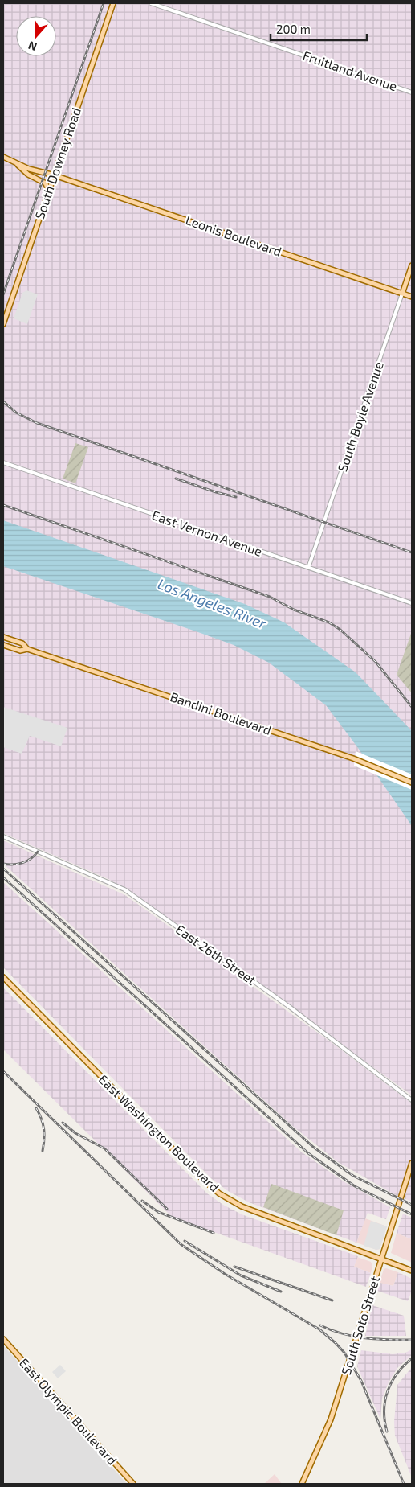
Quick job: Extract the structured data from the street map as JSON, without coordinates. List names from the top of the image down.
{
  "streets": {
    "main road": [
      "South Downey Road",
      "Leonis Boulevard",
      "South Boyle Avenue",
      "Bandini Boulevard",
      "East Washington Boulevard",
      "South Soto Street",
      "East Olympic Boulevard"
    ],
    "street": ["Fruitland Avenue", "East Vernon Avenue", "East 26th Street"]
  },
  "crossings": [
    ["South Downey Road", "Leonis Boulevard"],
    ["Leonis Boulevard", "South Boyle Avenue"],
    ["South Boyle Avenue", "East Vernon Avenue"],
    ["East Washington Boulevard", "South Soto Street"]
  ],
  "water": ["Los Angeles River"],
  "scale_bar": "200 m",
  "north": "bottom"
}
